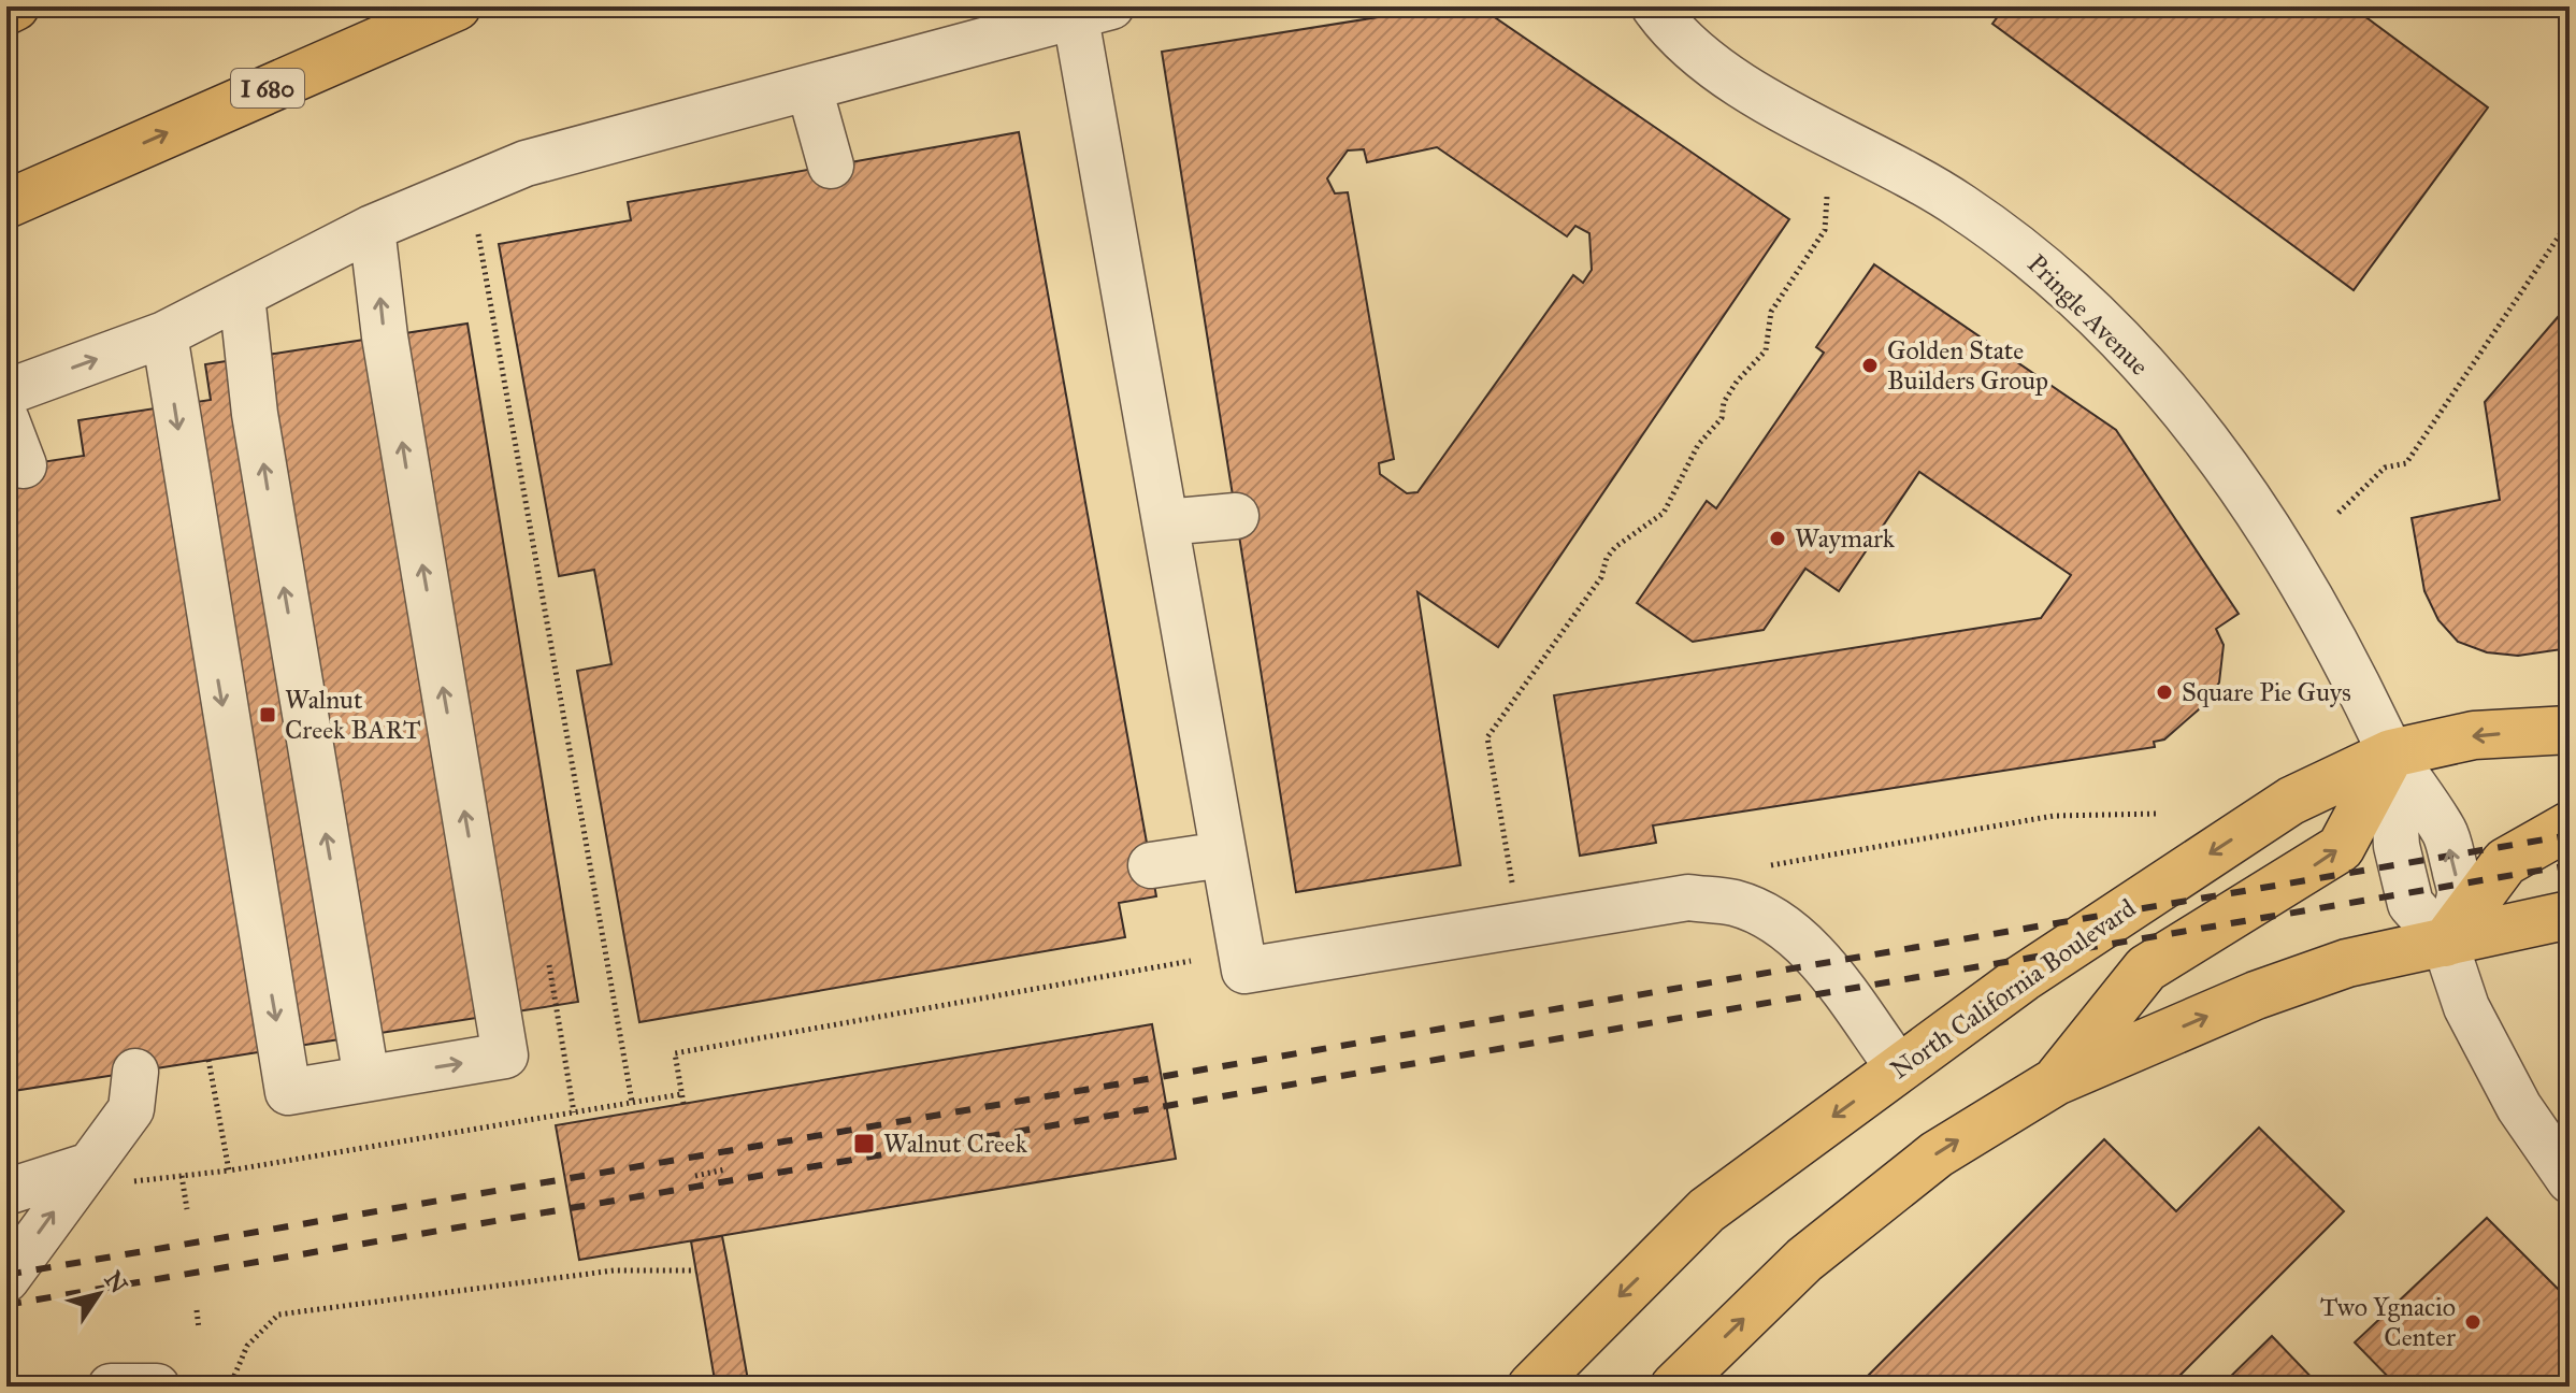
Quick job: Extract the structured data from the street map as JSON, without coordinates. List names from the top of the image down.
{
  "streets": {
    "main road": ["I 680", "North California Boulevard"],
    "street": ["Pringle Avenue"]
  },
  "crossings": [
    ["Pringle Avenue", "North California Boulevard"]
  ],
  "places": {
    "other": [
      "Golden State Builders Group",
      "Waymark",
      "Square Pie Guys",
      "Two Ygnacio Center"
    ],
    "transit": ["Walnut Creek BART", "Walnut Creek"]
  },
  "north": "top right"
}
